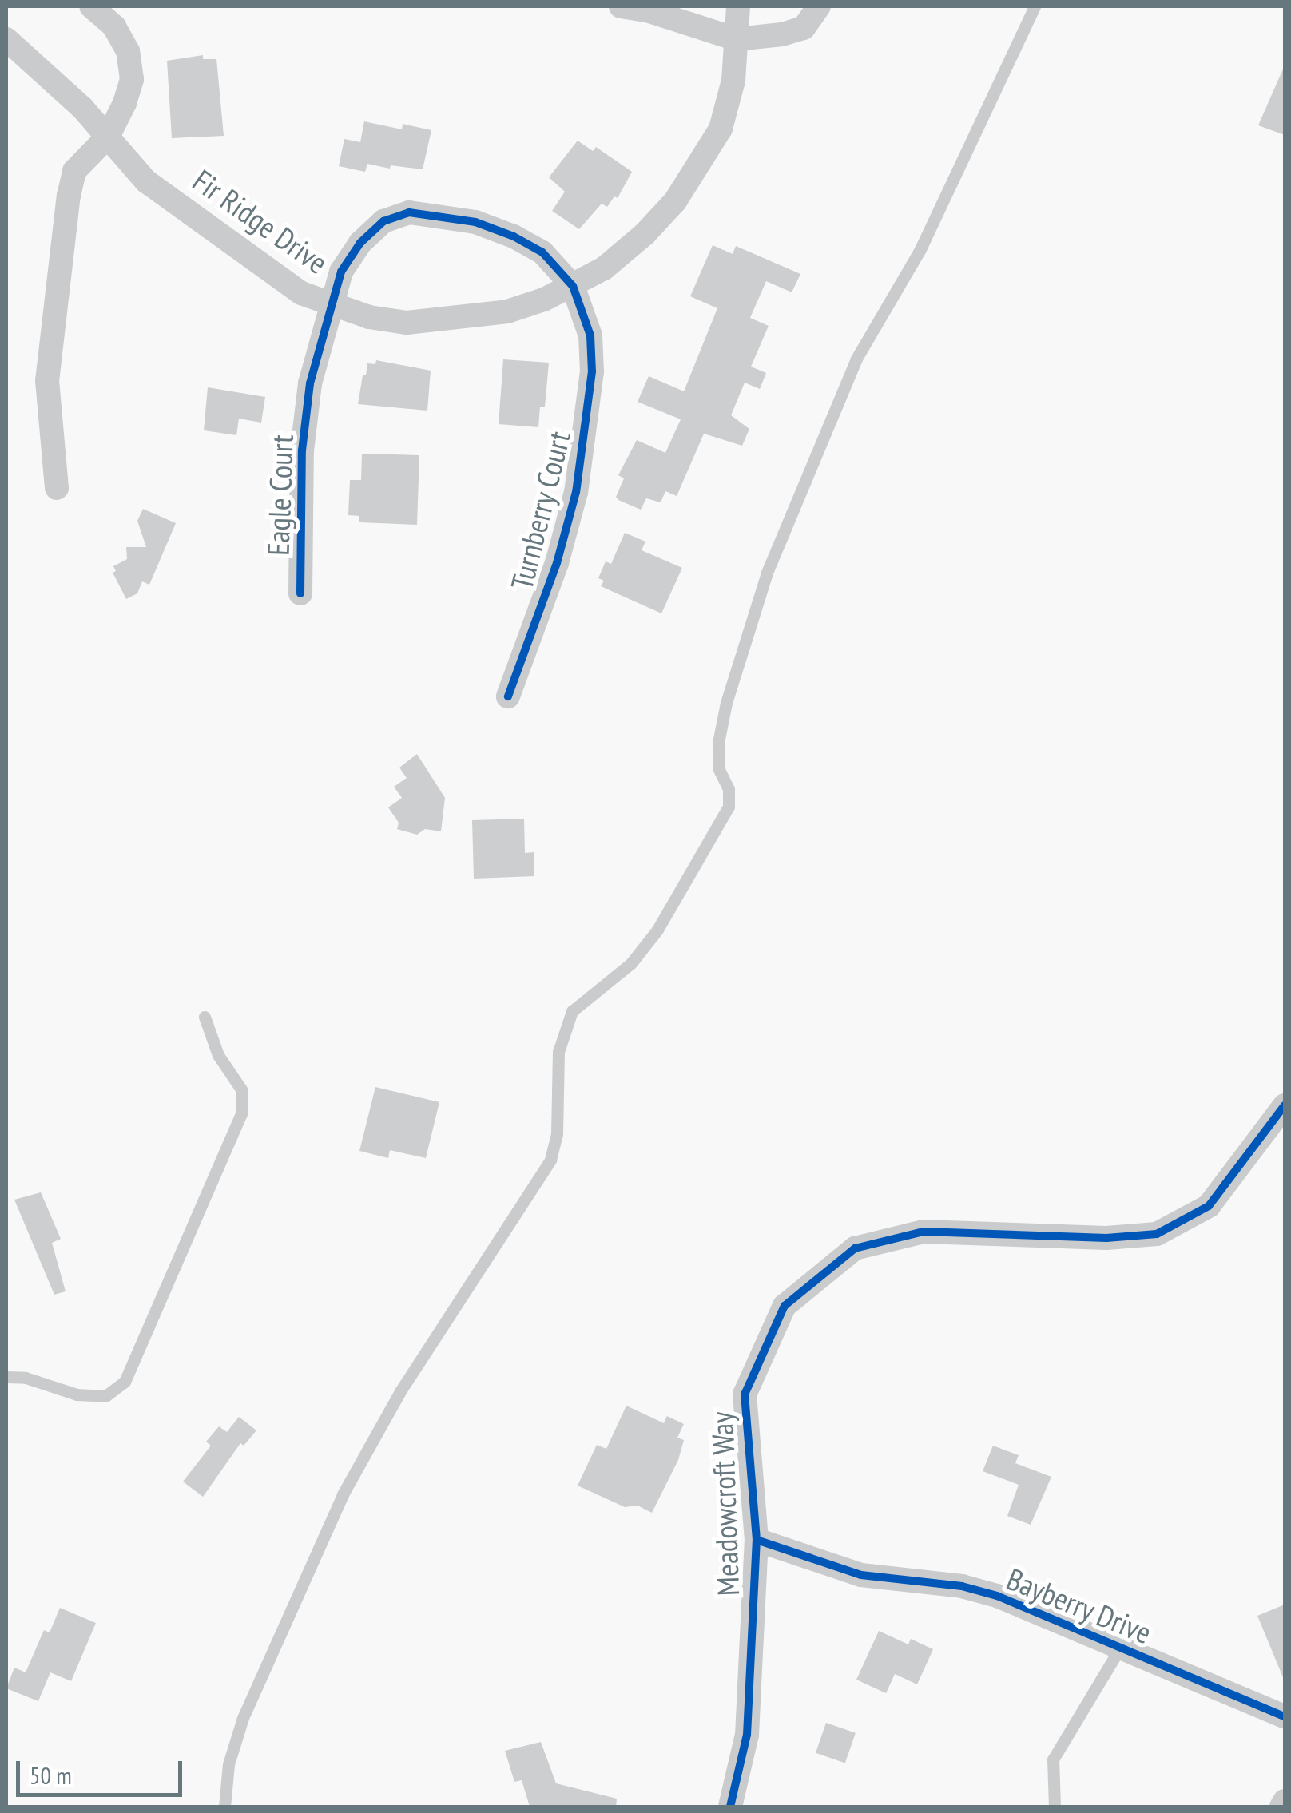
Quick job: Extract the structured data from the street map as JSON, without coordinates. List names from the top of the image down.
{
  "streets": {
    "street": [
      "Fir Ridge Drive",
      "Eagle Court",
      "Turnberry Court",
      "Meadowcroft Way",
      "Bayberry Drive"
    ]
  },
  "crossings": [
    ["Fir Ridge Drive", "Eagle Court"],
    ["Fir Ridge Drive", "Turnberry Court"],
    ["Eagle Court", "Turnberry Court"],
    ["Meadowcroft Way", "Bayberry Drive"]
  ],
  "scale_bar": "50 m"
}
